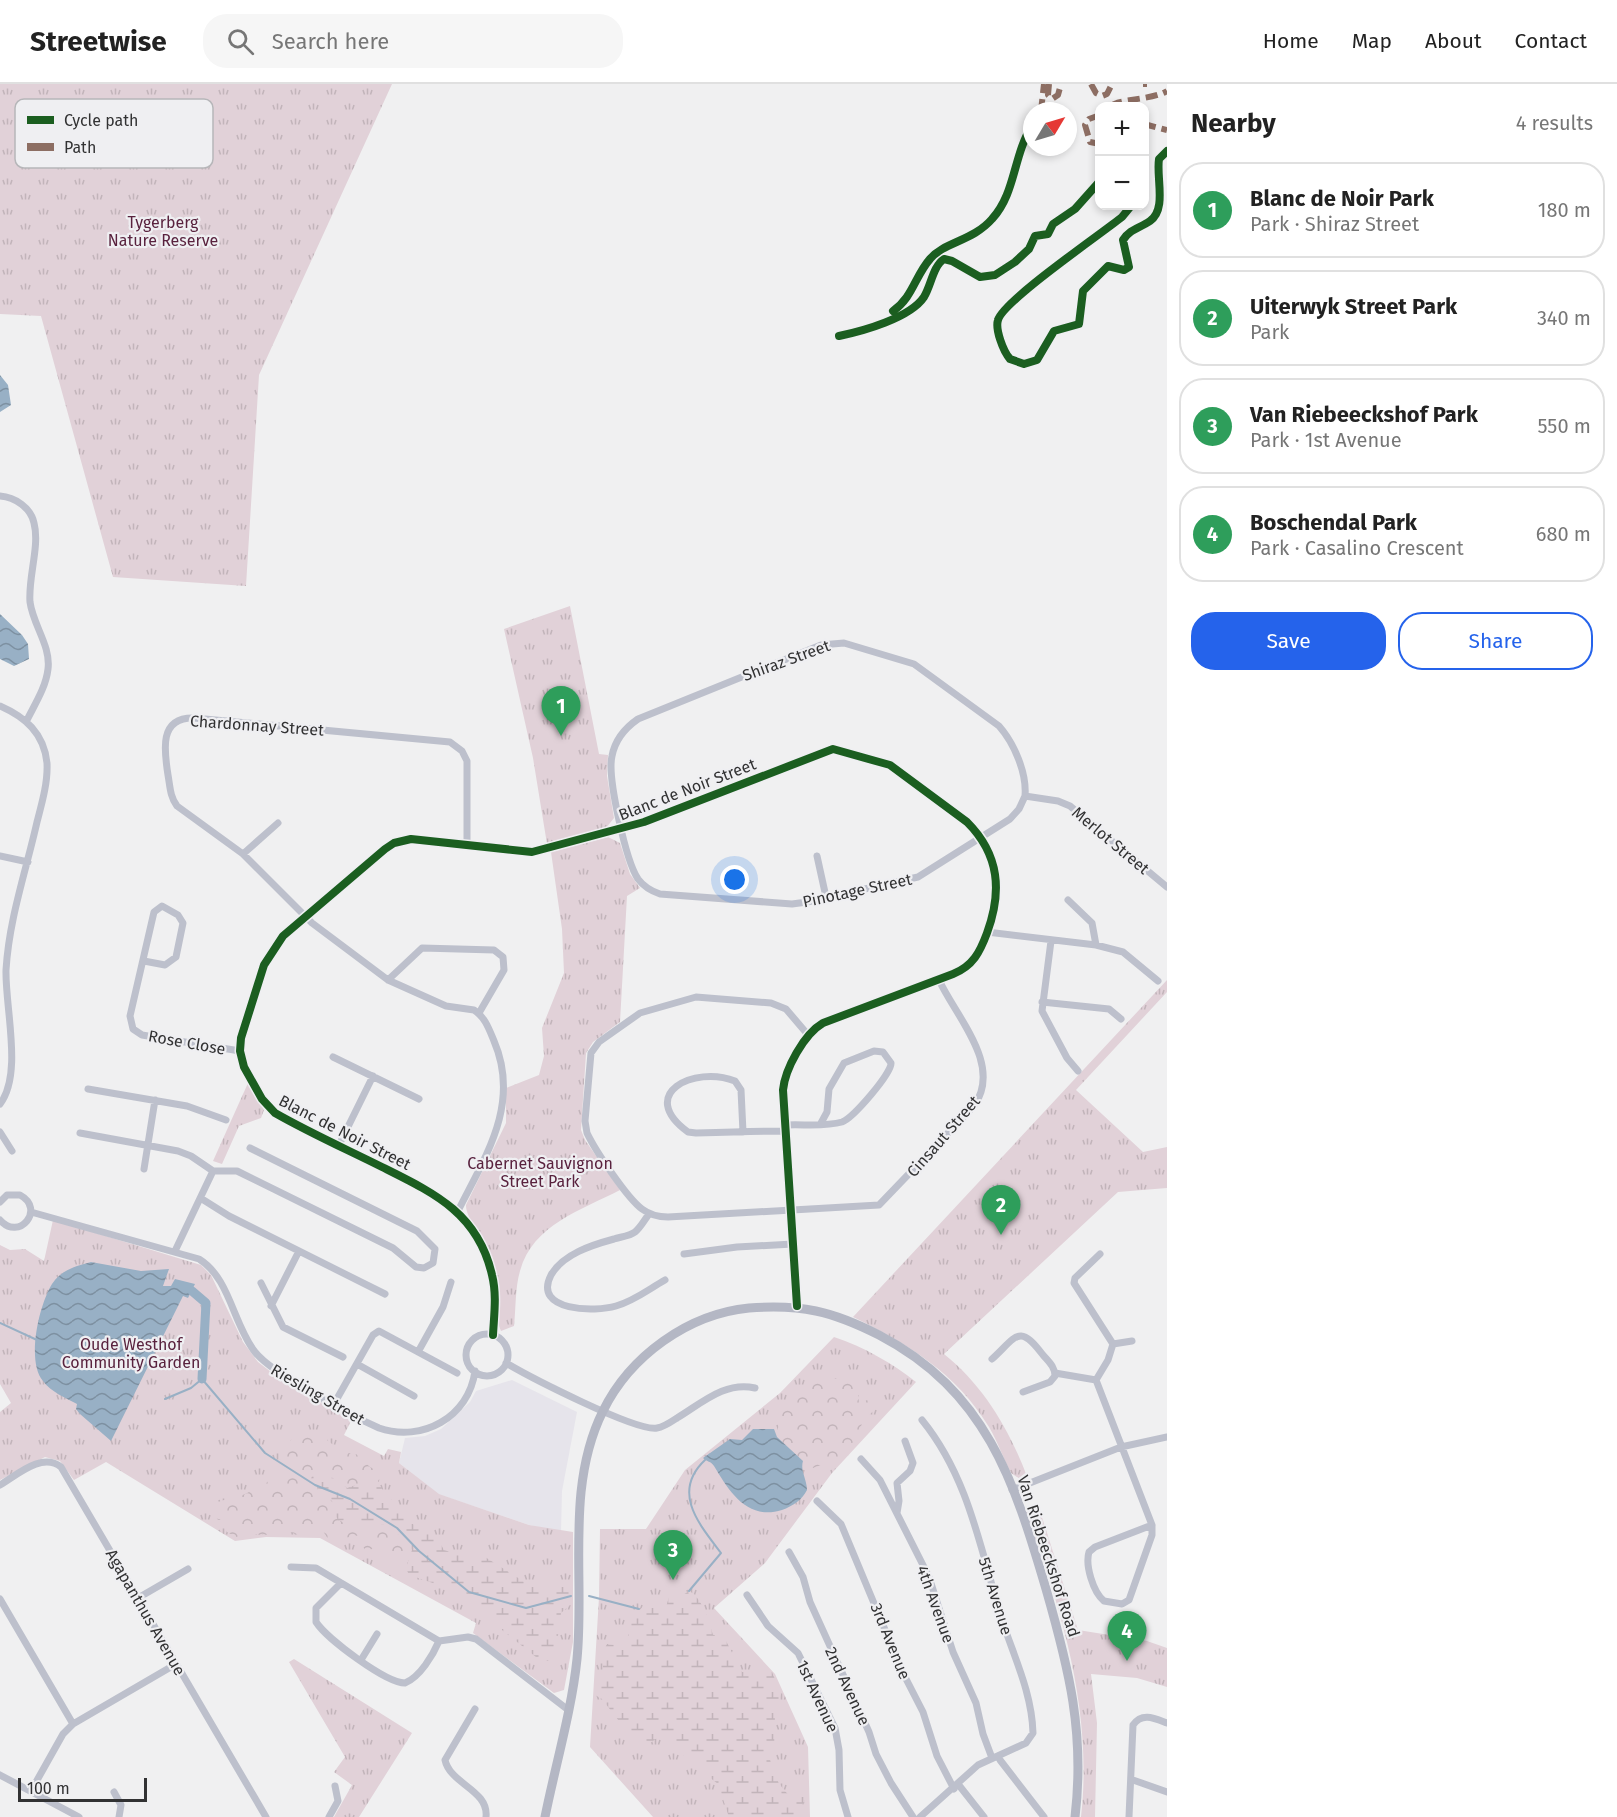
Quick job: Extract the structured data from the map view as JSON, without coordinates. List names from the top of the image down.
{
  "streets": {
    "street": [
      "Shiraz Street",
      "Chardonnay Street",
      "Blanc de Noir Street",
      "Merlot Street",
      "Pinotage Street",
      "Rose Close",
      "Cinsaut Street",
      "Riesling Street",
      "Van Riebeeckshof Road",
      "5th Avenue",
      "4th Avenue",
      "Agapanthus Avenue",
      "3rd Avenue",
      "2nd Avenue",
      "1st Avenue"
    ]
  },
  "crossings": [
    ["Shiraz Street", "Blanc de Noir Street"],
    ["Shiraz Street", "Merlot Street"],
    ["Shiraz Street", "Pinotage Street"],
    ["Chardonnay Street", "Blanc de Noir Street"],
    ["Blanc de Noir Street", "Pinotage Street"],
    ["Blanc de Noir Street", "Rose Close"],
    ["Blanc de Noir Street", "Cinsaut Street"],
    ["Blanc de Noir Street", "Riesling Street"],
    ["Blanc de Noir Street", "Van Riebeeckshof Road"],
    ["5th Avenue", "4th Avenue"]
  ],
  "parks": ["Tygerberg Nature Reserve", "Cabernet Sauvignon Street Park", "Oude Westhof Community Garden"],
  "legend": ["Cycle path", "Path"],
  "scale_bar": "100 m",
  "north": "top right",
  "page": {
    "header": "Streetwise",
    "search": "Search here",
    "nav": [
      "Home",
      "Map",
      "About",
      "Contact"
    ],
    "heading": ["Nearby", "4 results"],
    "map_buttons": ["+", "−"],
    "list": [
      {
        "mark": "1",
        "name": "Blanc de Noir Park",
        "note": "Park · Shiraz Street",
        "value": "180 m"
      },
      {
        "mark": "2",
        "name": "Uiterwyk Street Park",
        "note": "Park",
        "value": "340 m"
      },
      {
        "mark": "3",
        "name": "Van Riebeeckshof Park",
        "note": "Park · 1st Avenue",
        "value": "550 m"
      },
      {
        "mark": "4",
        "name": "Boschendal Park",
        "note": "Park · Casalino Crescent",
        "value": "680 m"
      }
    ],
    "buttons": ["Save", "Share"],
    "pins": [
      "1",
      "2",
      "3",
      "4"
    ],
    "scale": "100 m"
  }
}
